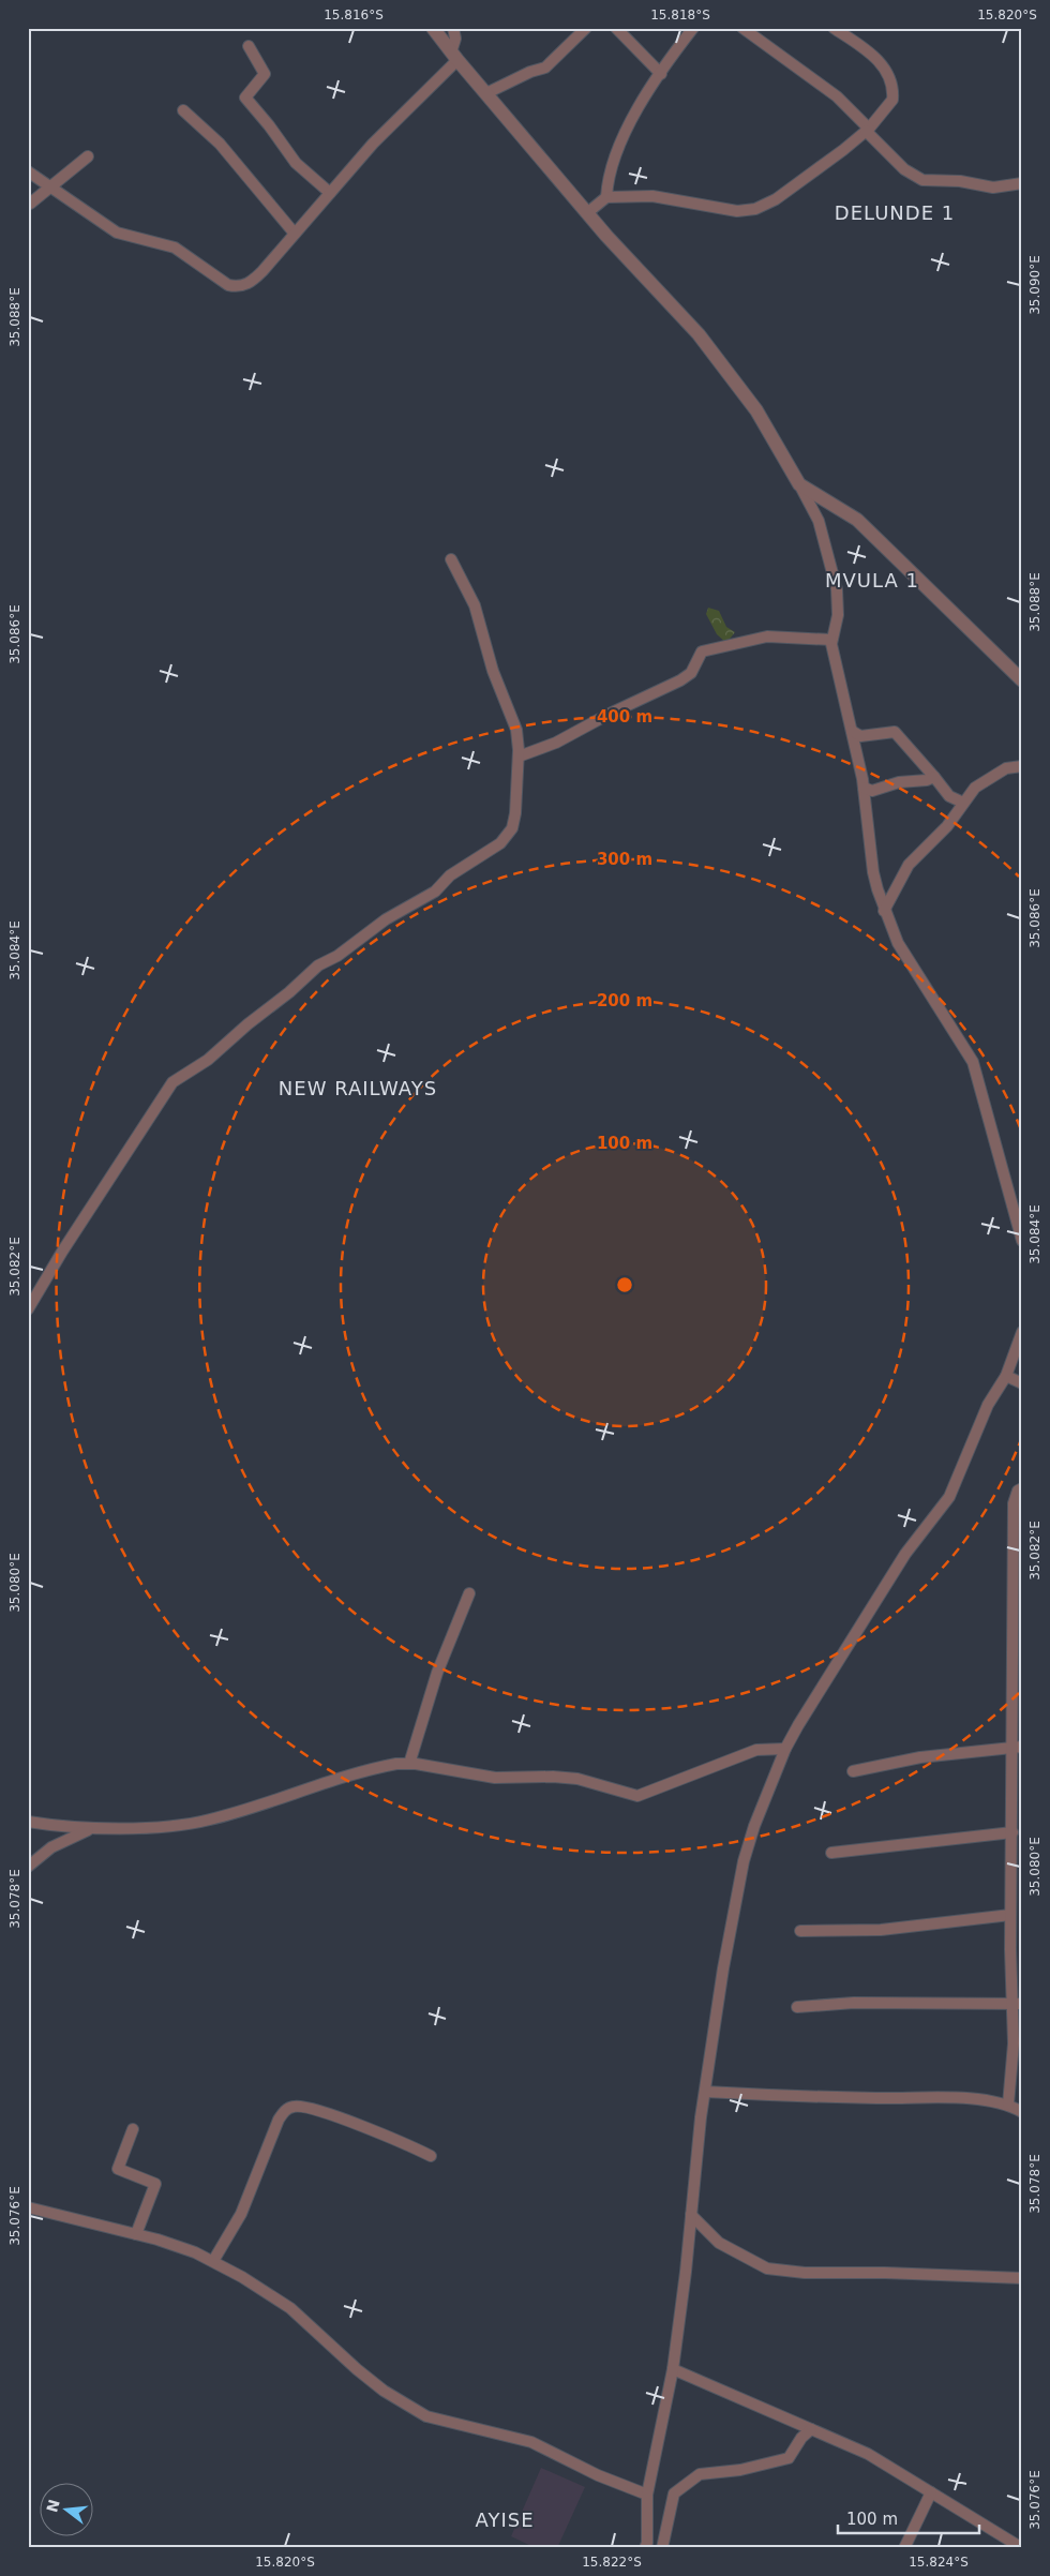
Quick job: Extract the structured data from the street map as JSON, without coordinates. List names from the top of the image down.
{
  "districts": [
    "DELUNDE 1",
    "MVULA 1",
    "NEW RAILWAYS",
    "AYISE"
  ],
  "scale_bar": "100 m",
  "north": "left",
  "coordinates": [
    "15.816°S",
    "15.818°S",
    "15.820°S",
    "35.090°E",
    "35.088°E",
    "35.086°E",
    "35.084°E",
    "35.082°E",
    "35.080°E",
    "35.078°E",
    "35.076°E",
    "15.822°S",
    "15.824°S"
  ],
  "rings": [
    "400 m",
    "300 m",
    "200 m",
    "100 m"
  ]
}
